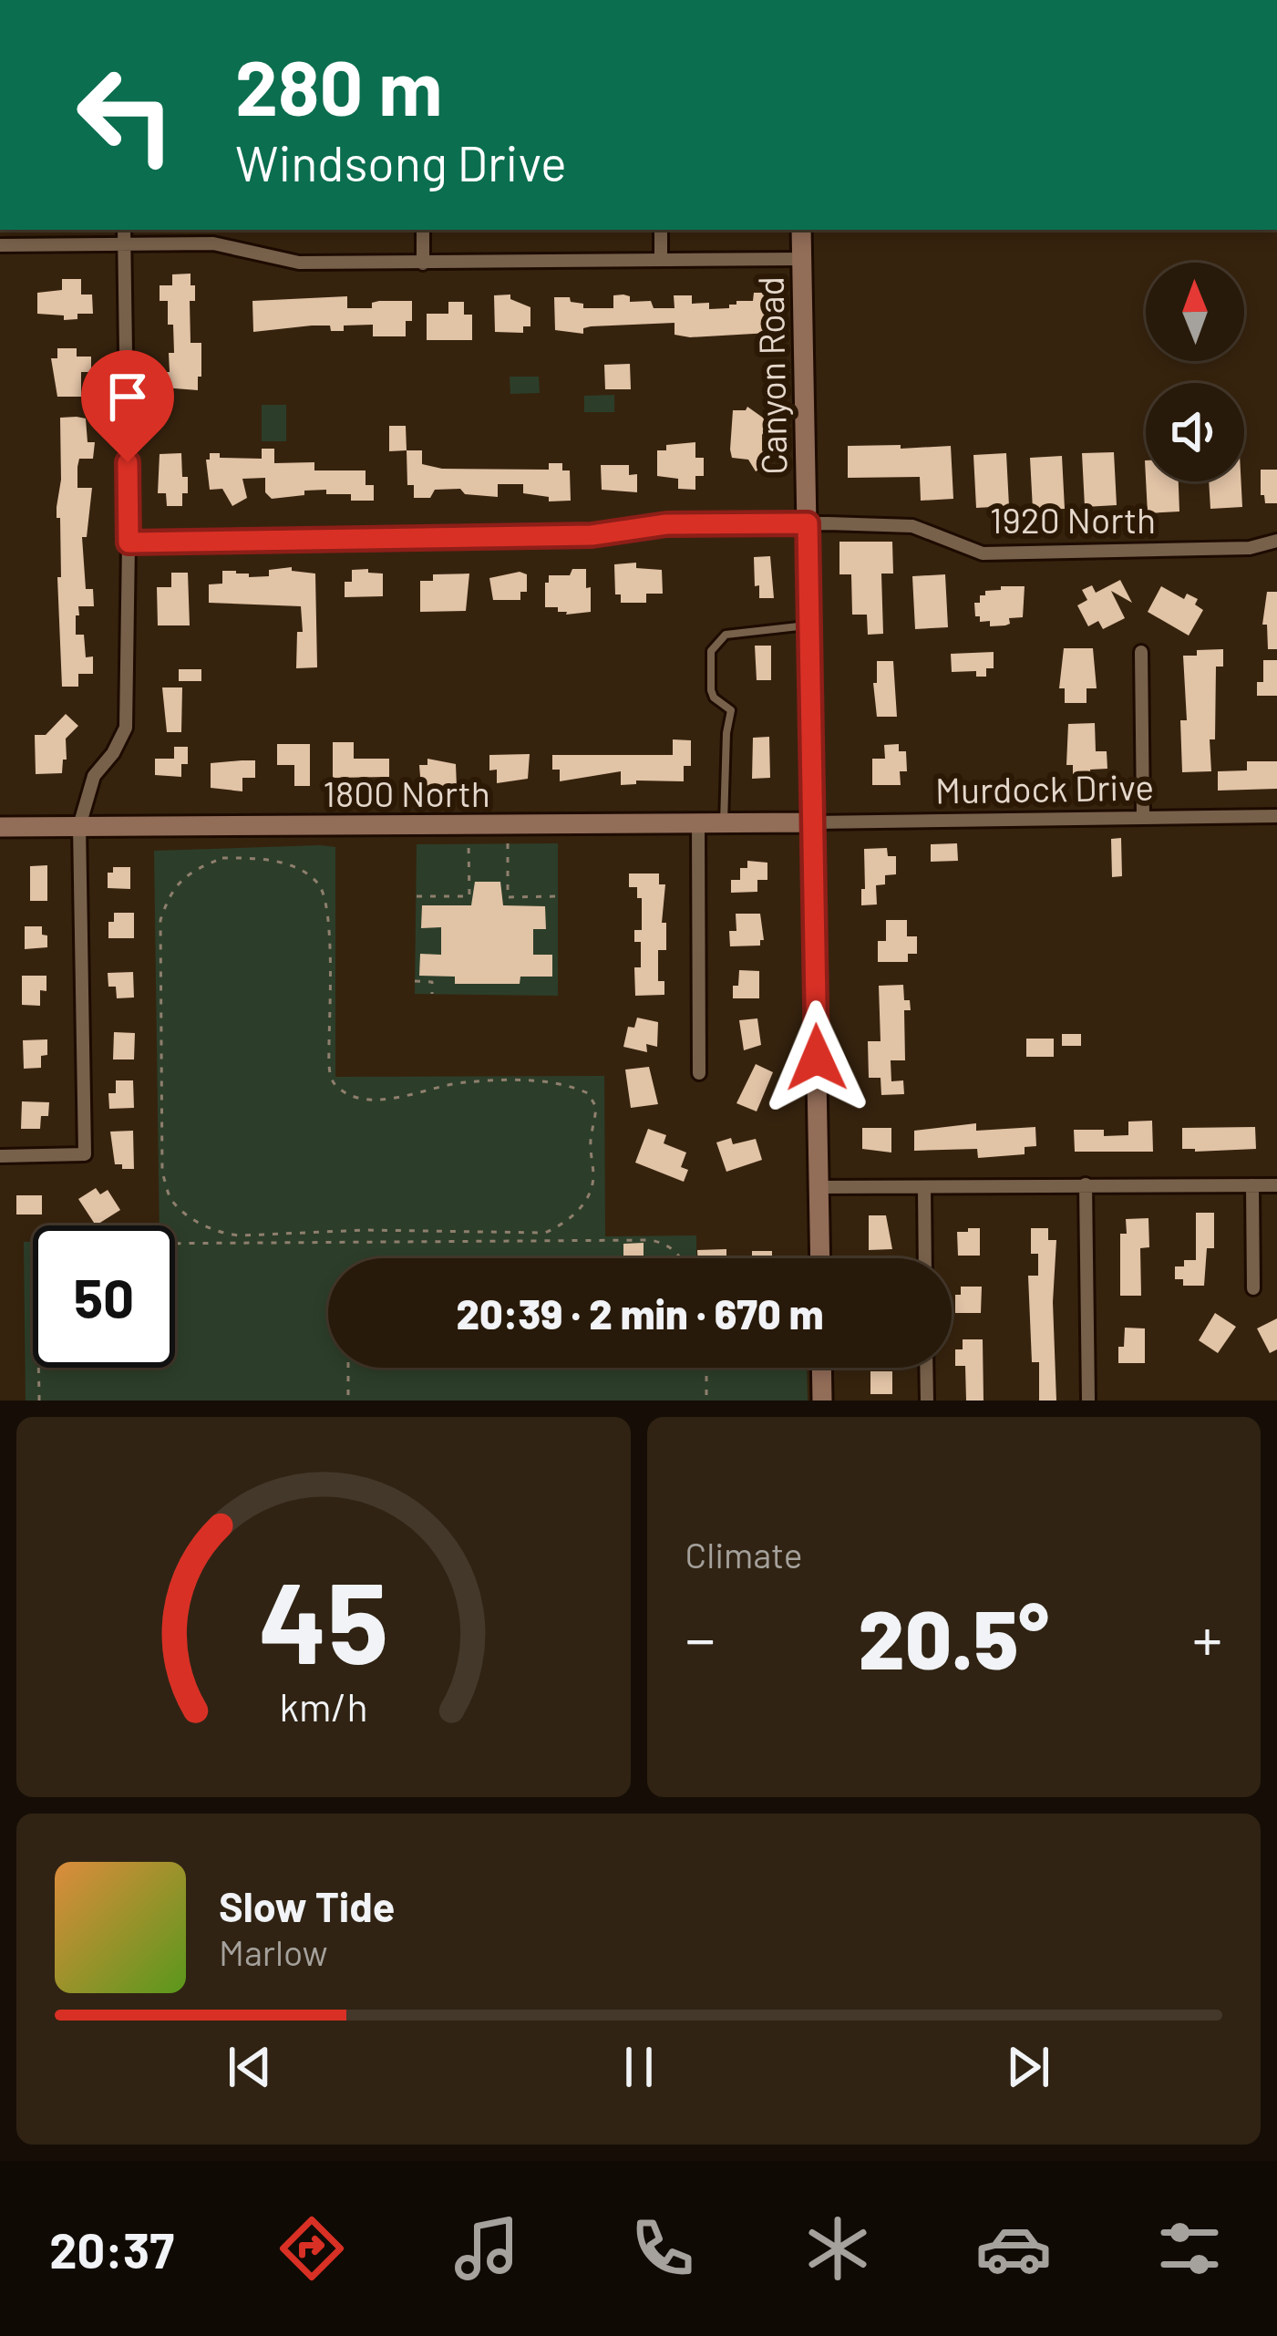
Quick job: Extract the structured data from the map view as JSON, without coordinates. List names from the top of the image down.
{
  "streets": {
    "main road": ["Canyon Road", "1800 North"],
    "street": ["1920 North", "Murdock Drive"]
  },
  "crossings": [
    ["Canyon Road", "1920 North"],
    ["Canyon Road", "Murdock Drive"],
    ["Canyon Road", "1800 North"],
    ["Murdock Drive", "1800 North"]
  ],
  "north": "top",
  "page": {
    "turn": ["280 m", "Windsong Drive"],
    "limit": "50",
    "trip": "20:39 · 2 min · 670 m",
    "tile": "Climate",
    "heat": ["−", "20.5°", "+"],
    "song": ["Slow Tide", "Marlow"],
    "tabs": "20:37",
    "gauge": ["45", "km/h"]
  }
}
